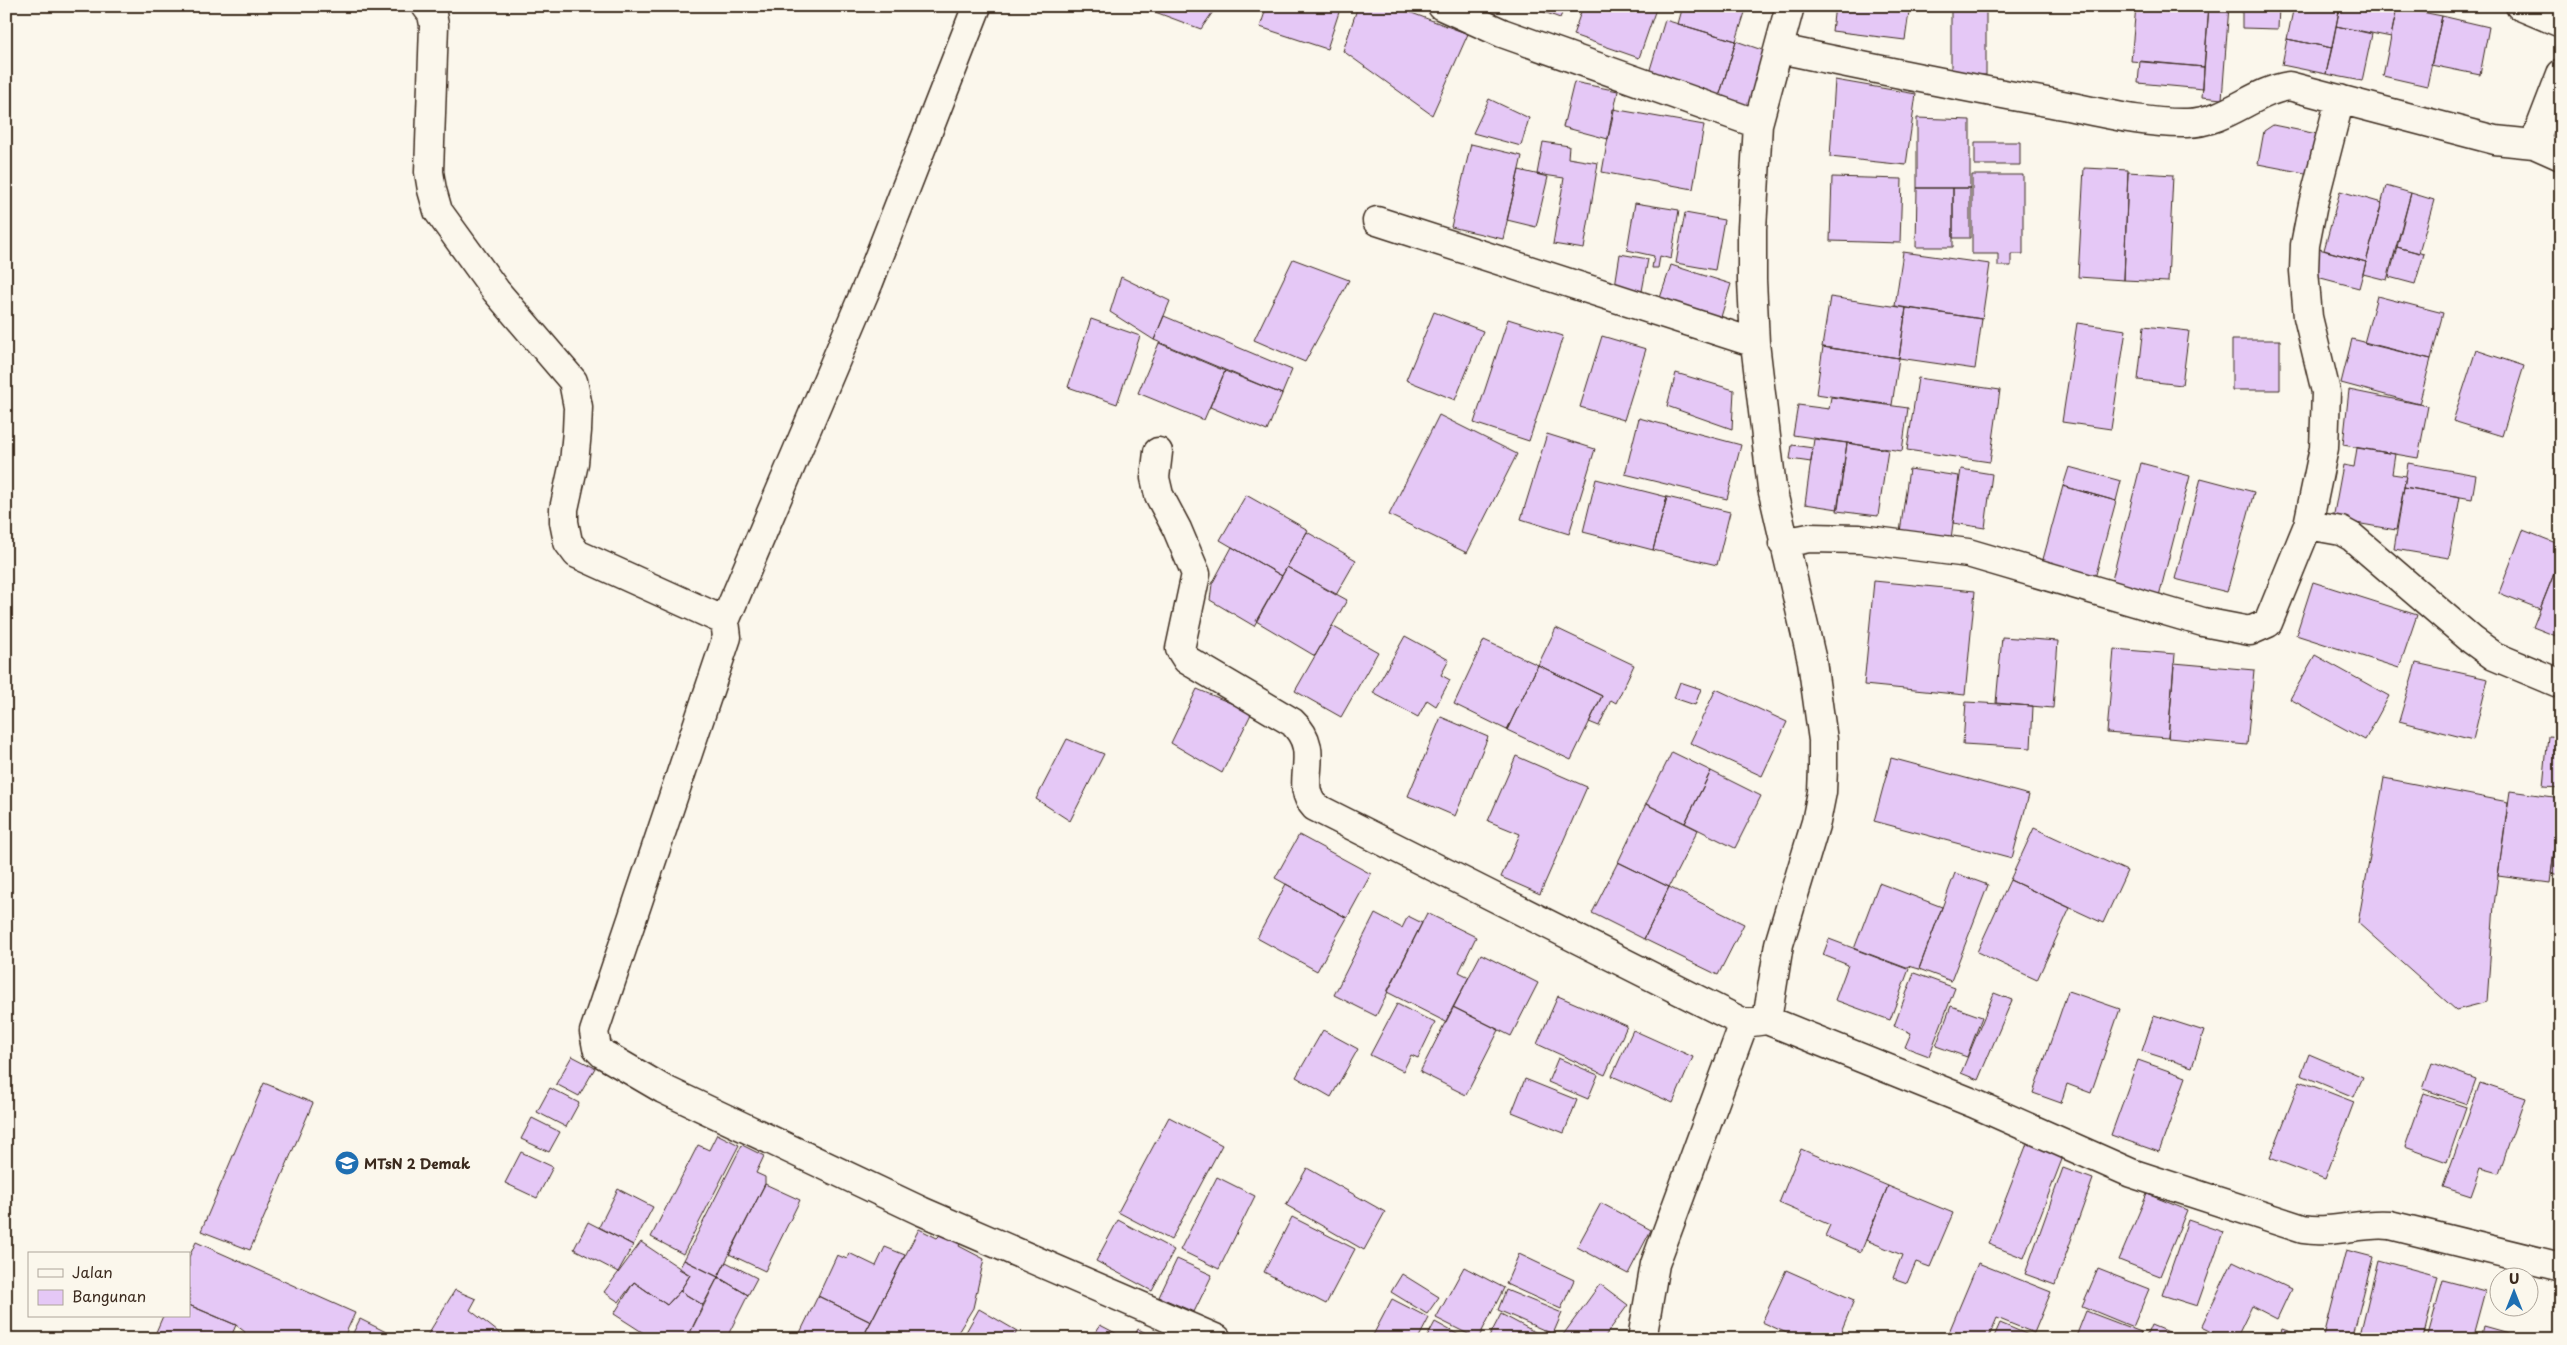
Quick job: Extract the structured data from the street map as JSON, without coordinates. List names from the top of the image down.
{
  "places": {
    "school or university": ["MTsN 2 Demak"]
  },
  "legend": ["Jalan", "Bangunan"],
  "north": "top"
}
